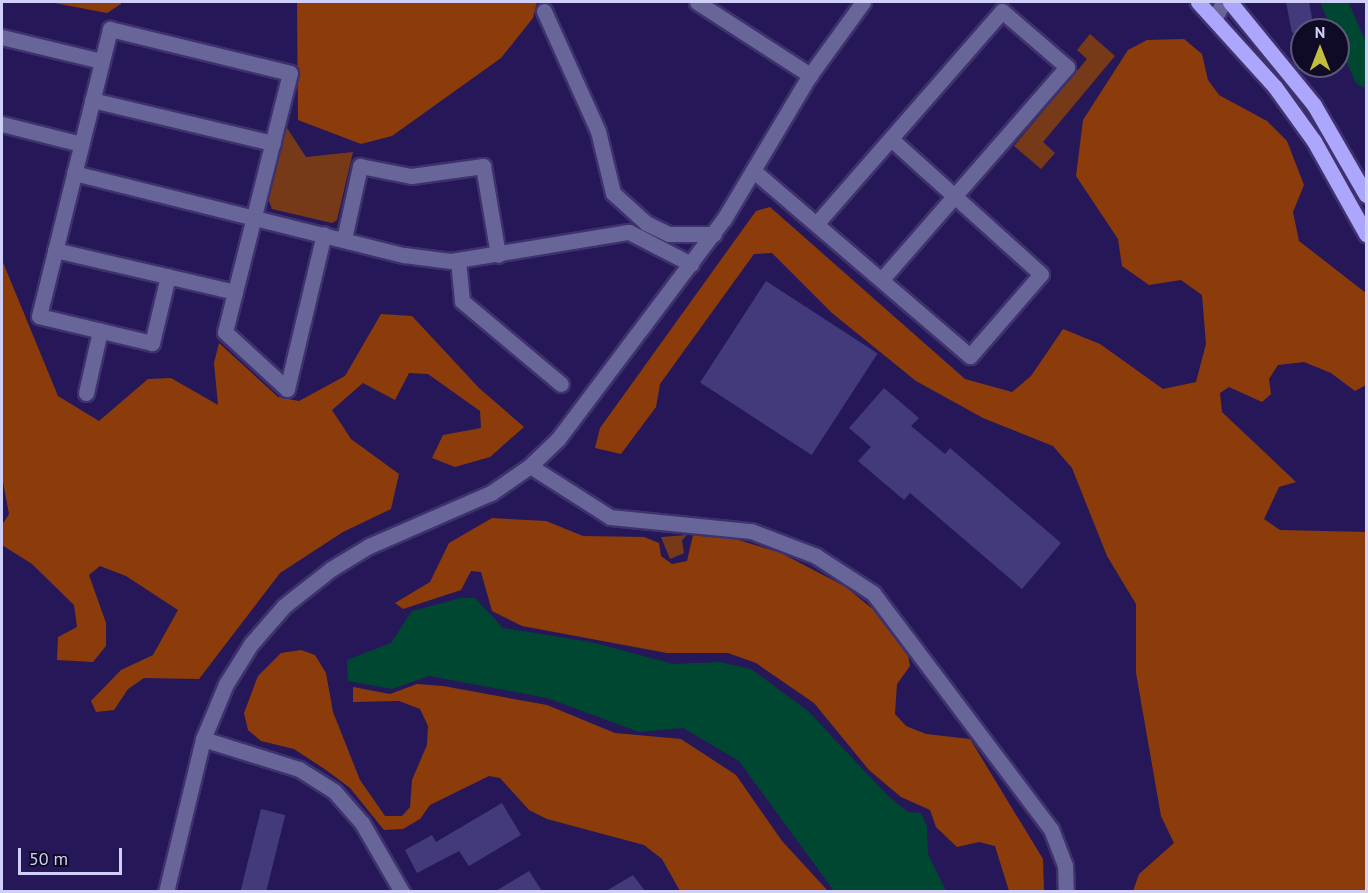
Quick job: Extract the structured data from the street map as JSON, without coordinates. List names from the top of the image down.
{
  "scale_bar": "50 m",
  "north": "top"
}
